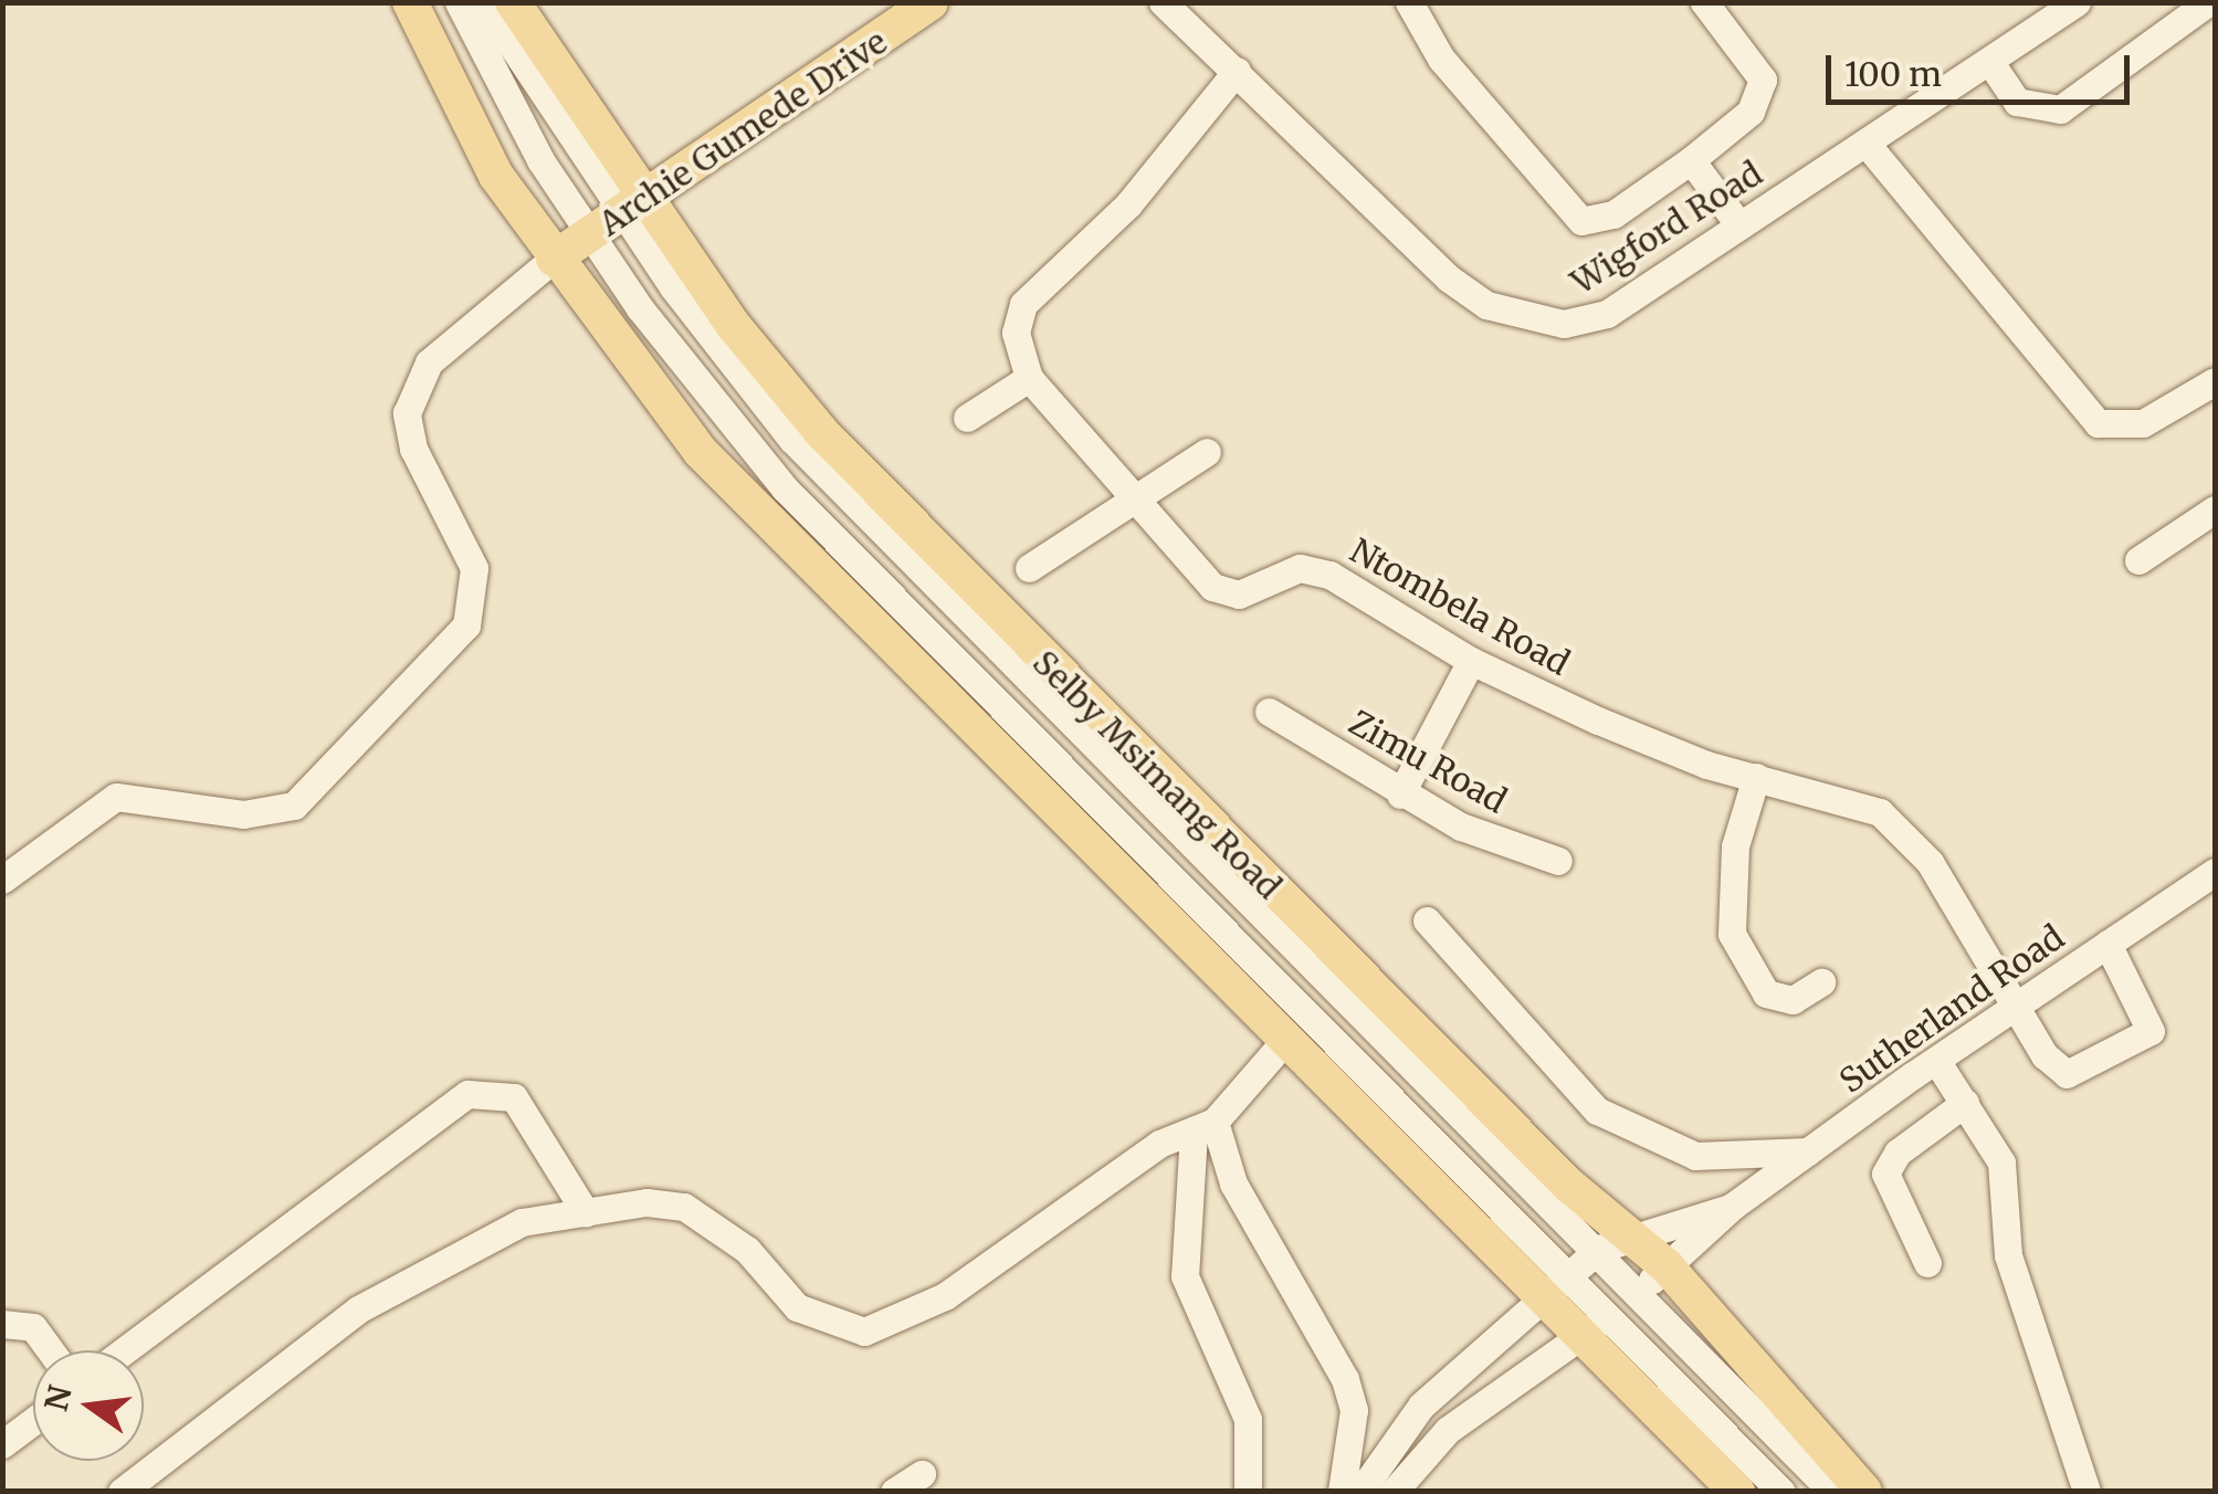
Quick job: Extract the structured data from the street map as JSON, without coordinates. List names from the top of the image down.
{
  "streets": {
    "main road": ["Archie Gumede Drive", "Selby Msimang Road"],
    "street": [
      "Wigford Road",
      "Ntombela Road",
      "Zimu Road",
      "Sutherland Road"
    ]
  },
  "crossings": [
    ["Archie Gumede Drive", "Selby Msimang Road"],
    ["Ntombela Road", "Sutherland Road"]
  ],
  "scale_bar": "100 m",
  "north": "left"
}
